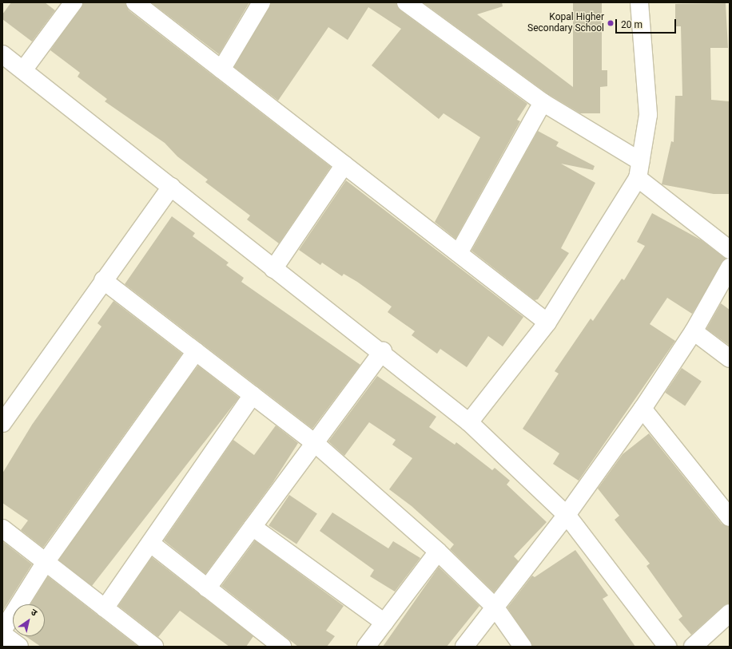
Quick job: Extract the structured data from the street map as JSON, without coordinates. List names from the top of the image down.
{
  "places": ["Kopal Higher Secondary School"],
  "scale_bar": "20 m",
  "north": "top right"
}
